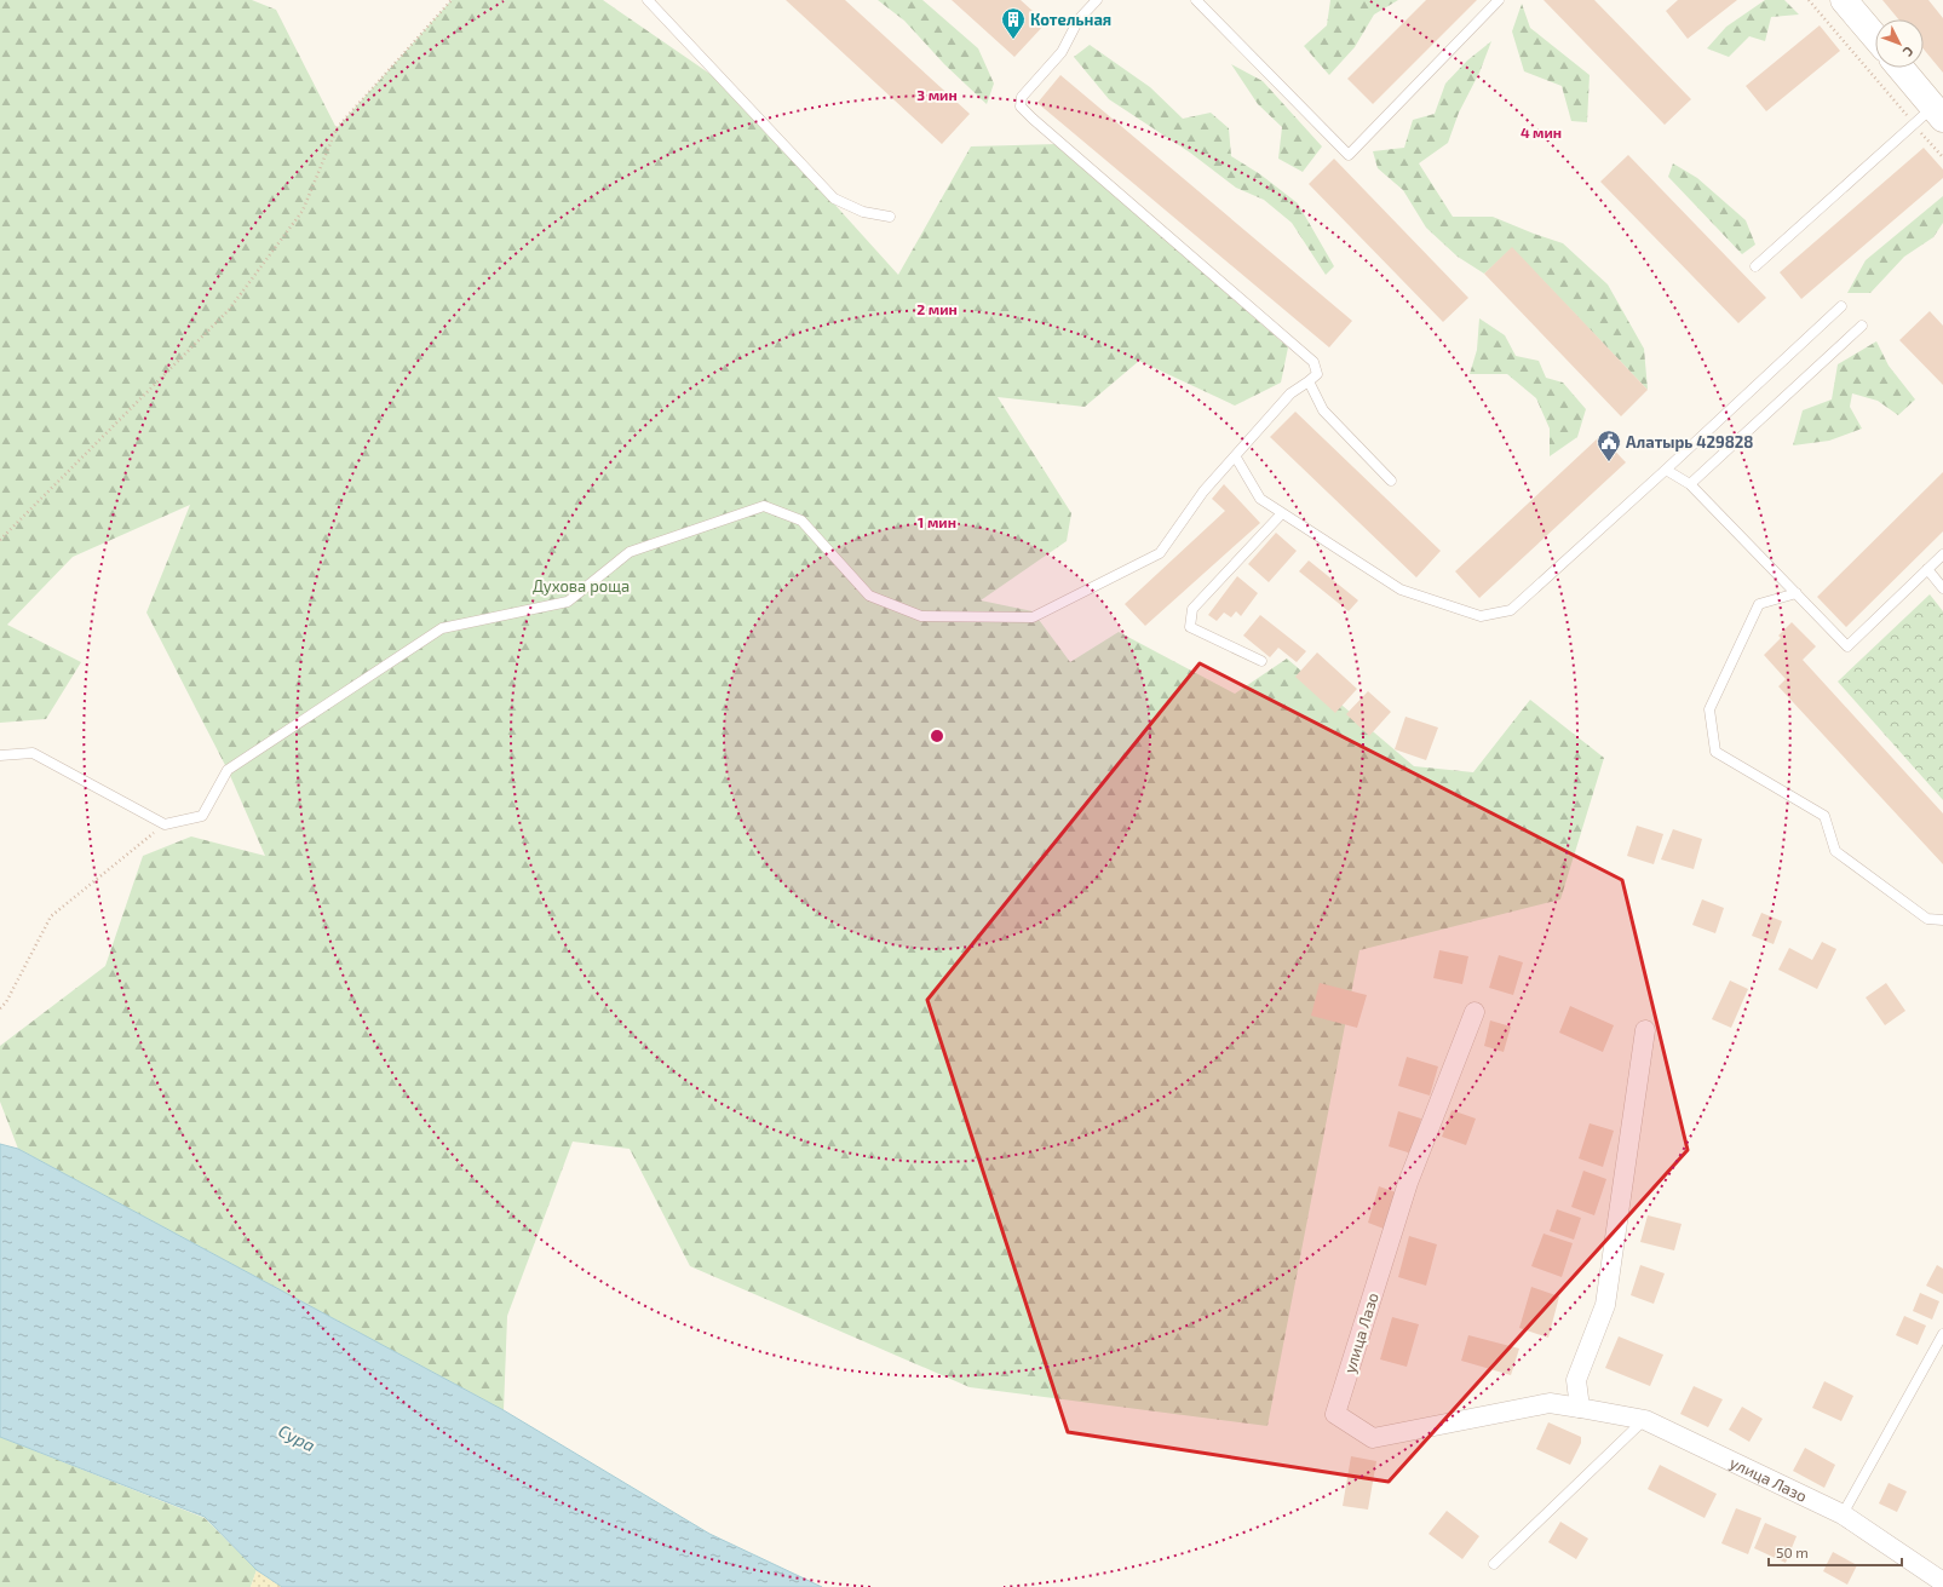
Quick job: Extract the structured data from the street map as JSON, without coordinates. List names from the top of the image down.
{
  "streets": {
    "street": ["улица Лазо"]
  },
  "water": ["Сура"],
  "parks": ["Духова роща"],
  "places": {
    "building": ["Котельная"],
    "public building": ["Алатырь 429828"]
  },
  "scale_bar": "50 m",
  "north": "bottom right",
  "rings": [
    "3 мин",
    "4 мин",
    "2 мин",
    "1 мин"
  ]
}
